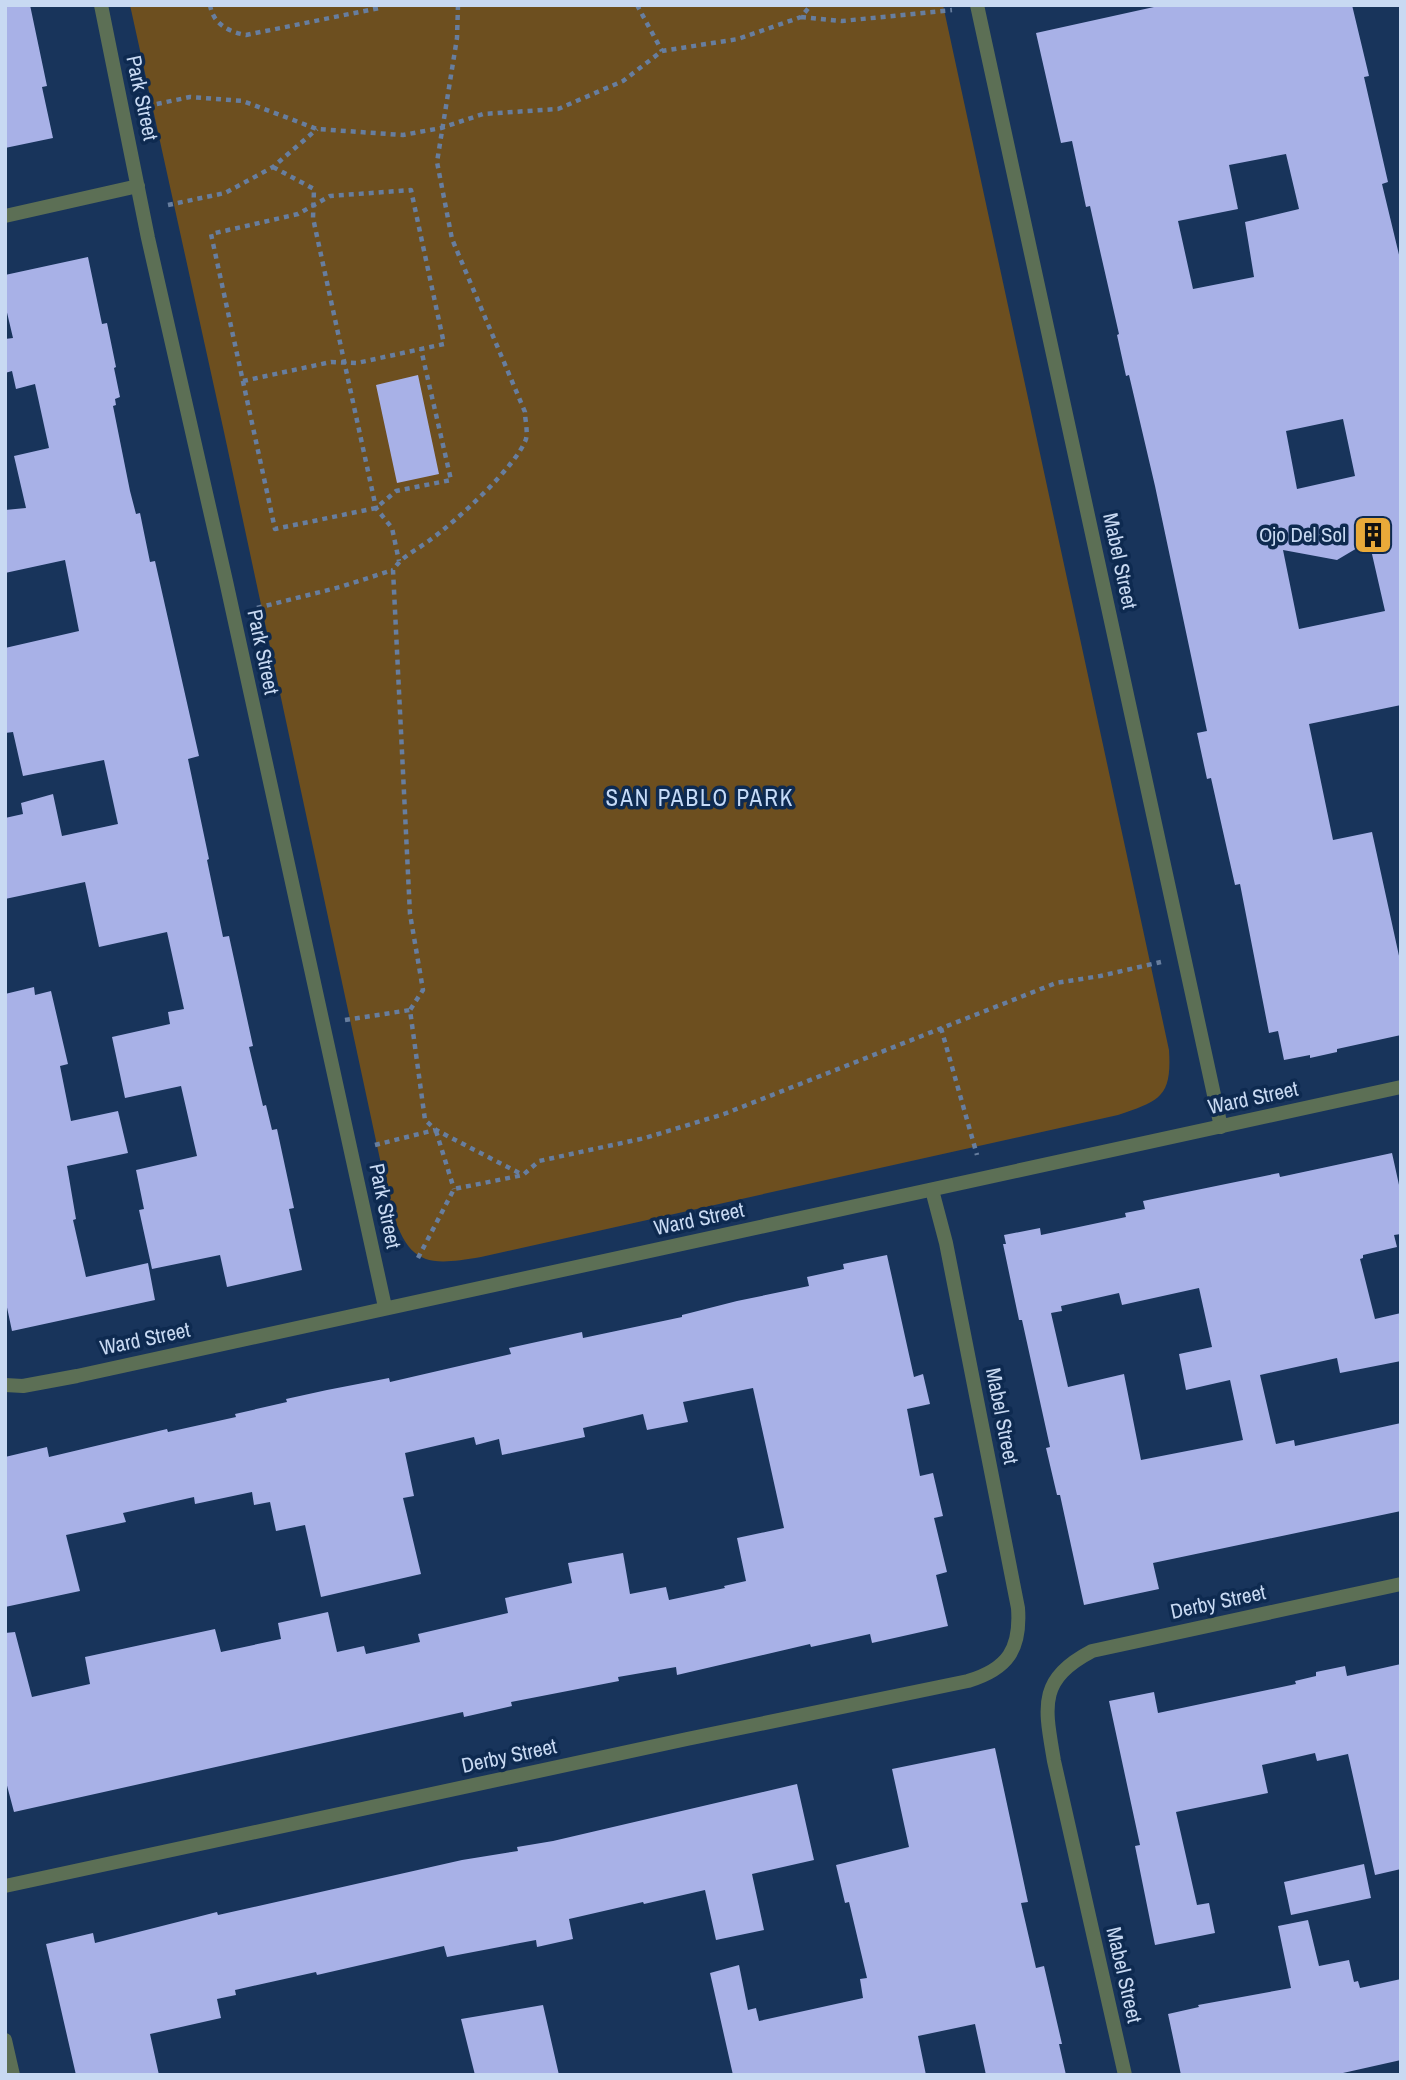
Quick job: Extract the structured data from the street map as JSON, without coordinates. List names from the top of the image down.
{
  "streets": {
    "street": [
      "Park Street",
      "Mabel Street",
      "Ward Street",
      "Derby Street"
    ]
  },
  "crossings": [
    ["Park Street", "Ward Street"],
    ["Mabel Street", "Ward Street"],
    ["Mabel Street", "Derby Street"]
  ],
  "districts": ["SAN PABLO PARK"],
  "places": {
    "building": ["Ojo Del Sol"]
  }
}
